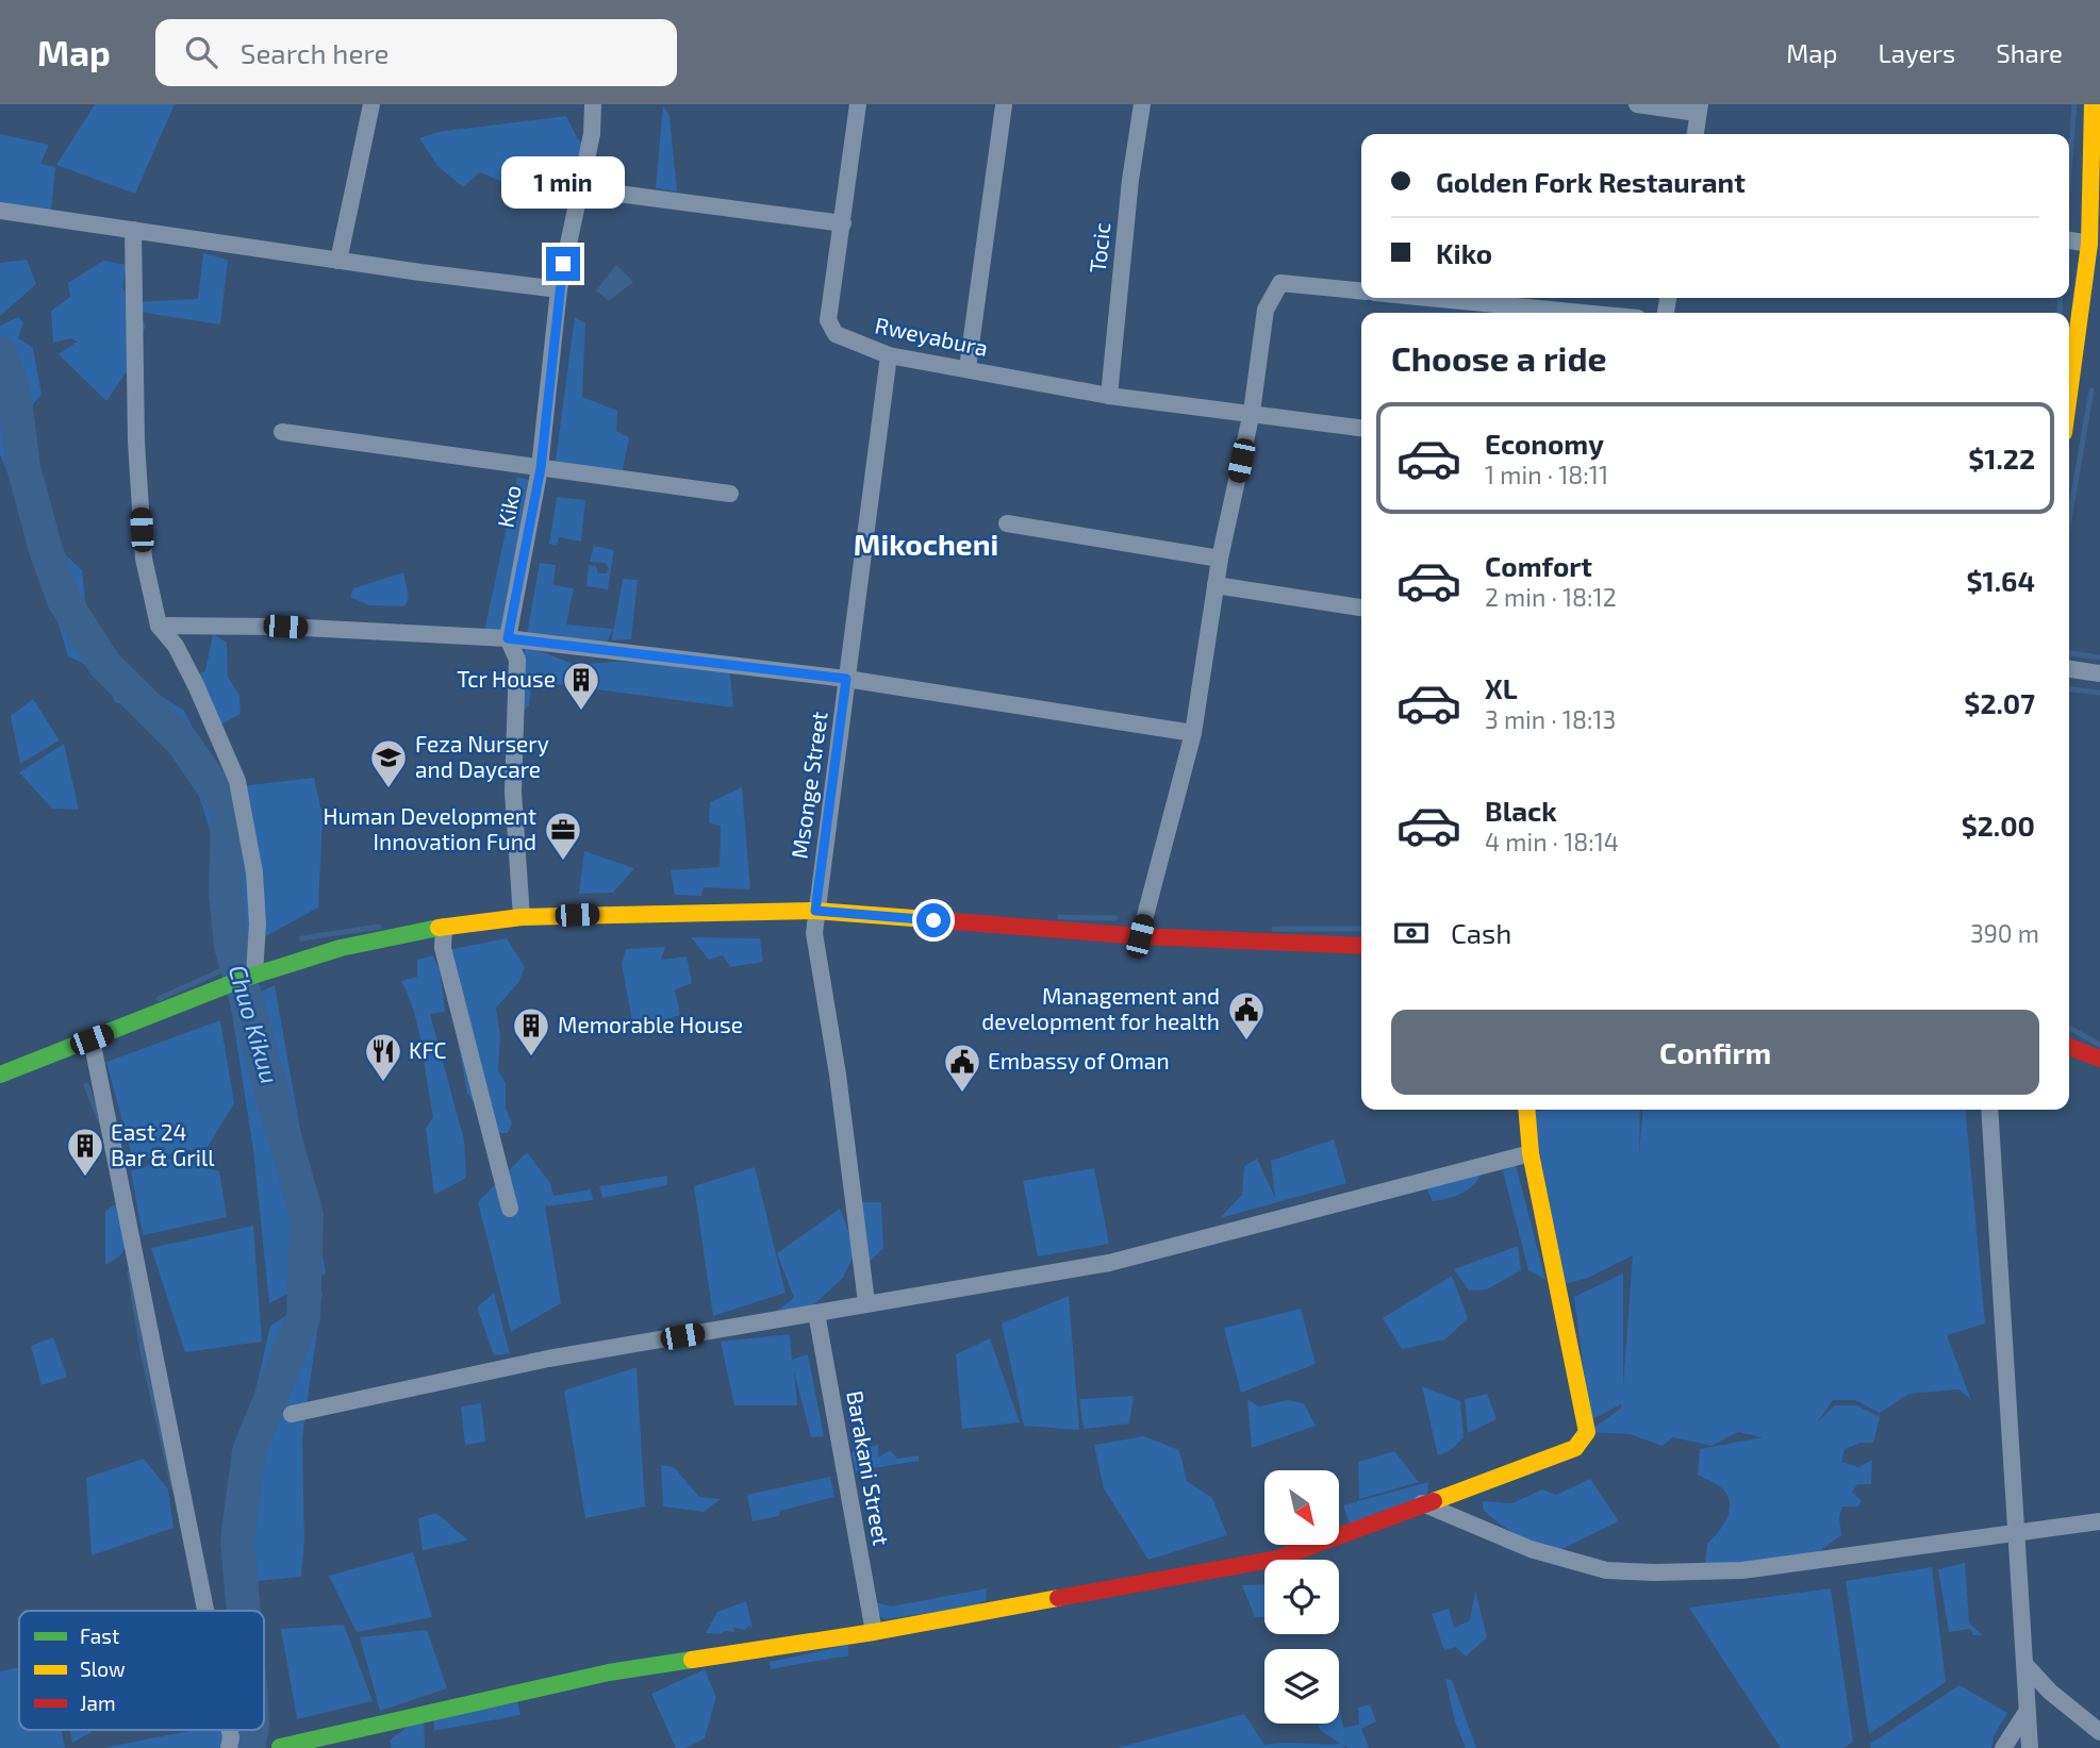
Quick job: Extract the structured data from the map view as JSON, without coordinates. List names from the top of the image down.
{
  "streets": {
    "street": [
      "Tocic",
      "Rweyabura",
      "Kiko",
      "Msonge Street",
      "Barakani Street"
    ]
  },
  "crossings": [
    ["Tocic", "Rweyabura"],
    ["Rweyabura", "Msonge Street"]
  ],
  "districts": ["Mikocheni"],
  "water": ["Chuo Kikuu"],
  "places": {
    "building": ["Tcr House", "Memorable House", "East 24 Bar & Grill"],
    "school or university": ["Feza Nursery and Daycare"],
    "office": ["Human Development Innovation Fund"],
    "public building": ["Management and development for health", "Embassy of Oman"],
    "restaurant": ["KFC"]
  },
  "legend": ["Fast", "Slow", "Jam"],
  "north": "bottom right",
  "page": {
    "header": "Map",
    "search": "Search here",
    "nav": ["Map", "Layers", "Share"],
    "banner": ["Golden Fork Restaurant", "Kiko"],
    "bubble": "1 min",
    "heading": "Choose a ride",
    "list": [
      {
        "name": "Economy",
        "note": "1 min · 18:11",
        "value": "$1.22"
      },
      {
        "name": "Comfort",
        "note": "2 min · 18:12",
        "value": "$1.64"
      },
      {
        "name": "XL",
        "note": "3 min · 18:13",
        "value": "$2.07"
      },
      {
        "name": "Black",
        "note": "4 min · 18:14",
        "value": "$2.00"
      }
    ],
    "pay": ["Cash", "390 m"],
    "buttons": "Confirm"
  }
}
